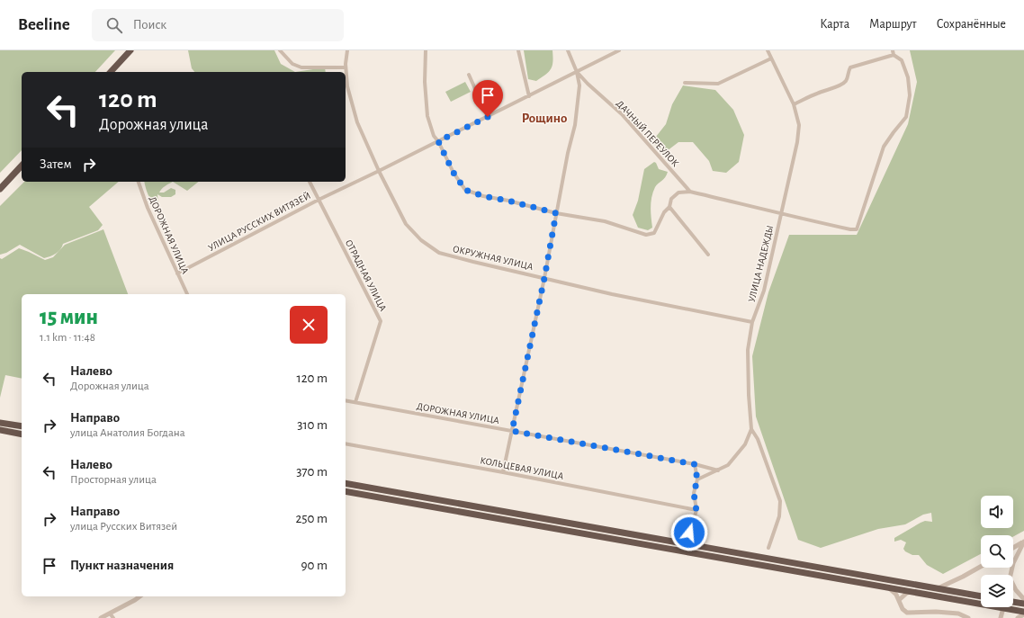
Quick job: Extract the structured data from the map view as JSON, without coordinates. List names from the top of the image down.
{
  "streets": {
    "street": [
      "ДАЧНЫЙ ПЕРЕУЛОК",
      "УЛИЦА РУССКИХ ВИТЯЗЕЙ",
      "ДОРОЖНАЯ УЛИЦА",
      "ОКРУЖНАЯ УЛИЦА",
      "УЛИЦА НАДЕЖДЫ",
      "ОТРАДНАЯ УЛИЦА",
      "КОЛЬЦЕВАЯ УЛИЦА"
    ]
  },
  "crossings": [
    ["ДАЧНЫЙ ПЕРЕУЛОК", "УЛИЦА РУССКИХ ВИТЯЗЕЙ"],
    ["УЛИЦА РУССКИХ ВИТЯЗЕЙ", "ДОРОЖНАЯ УЛИЦА"],
    ["УЛИЦА РУССКИХ ВИТЯЗЕЙ", "ОКРУЖНАЯ УЛИЦА"],
    ["УЛИЦА РУССКИХ ВИТЯЗЕЙ", "ОТРАДНАЯ УЛИЦА"],
    ["ДОРОЖНАЯ УЛИЦА", "УЛИЦА НАДЕЖДЫ"],
    ["ДОРОЖНАЯ УЛИЦА", "ОТРАДНАЯ УЛИЦА"],
    ["ОКРУЖНАЯ УЛИЦА", "УЛИЦА НАДЕЖДЫ"]
  ],
  "districts": ["Рощино"],
  "page": {
    "header": "Beeline",
    "search": "Поиск",
    "nav": ["Карта", "Маршрут", "Сохранённые"],
    "turn": ["120 m", "Дорожная улица"],
    "then": "Затем",
    "heading": ["15 мин", "1.1 km · 11:48"],
    "list": [
      {
        "name": "Налево",
        "note": "Дорожная улица",
        "value": "120 m"
      },
      {
        "name": "Направо",
        "note": "улица Анатолия Богдана",
        "value": "310 m"
      },
      {
        "name": "Налево",
        "note": "Просторная улица",
        "value": "370 m"
      },
      {
        "name": "Направо",
        "note": "улица Русских Витязей",
        "value": "250 m"
      },
      {
        "name": "Пункт назначения",
        "value": "90 m"
      }
    ]
  }
}
